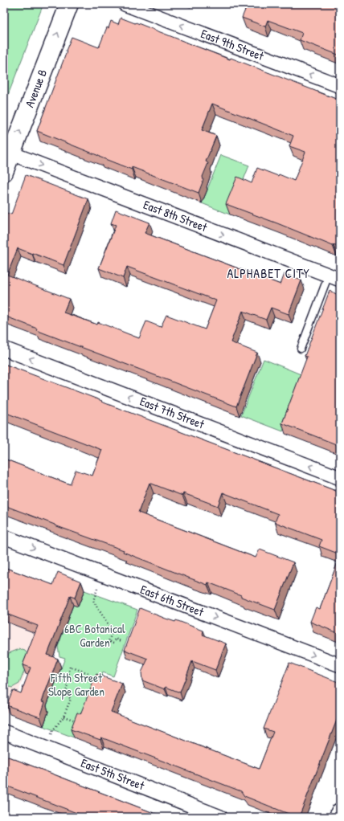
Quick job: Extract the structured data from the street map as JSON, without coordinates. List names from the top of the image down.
{
  "streets": {
    "street": [
      "East 9th Street",
      "Avenue B",
      "East 8th Street",
      "East 7th Street",
      "East 6th Street",
      "East 5th Street"
    ]
  },
  "crossings": [
    ["Avenue B", "East 8th Street"]
  ],
  "one_way": [
    "East 9th Street",
    "Avenue B",
    "East 8th Street",
    "East 7th Street",
    "East 6th Street"
  ],
  "districts": ["ALPHABET CITY"],
  "parks": ["6BC Botanical Garden", "Fifth Street Slope Garden"]
}
